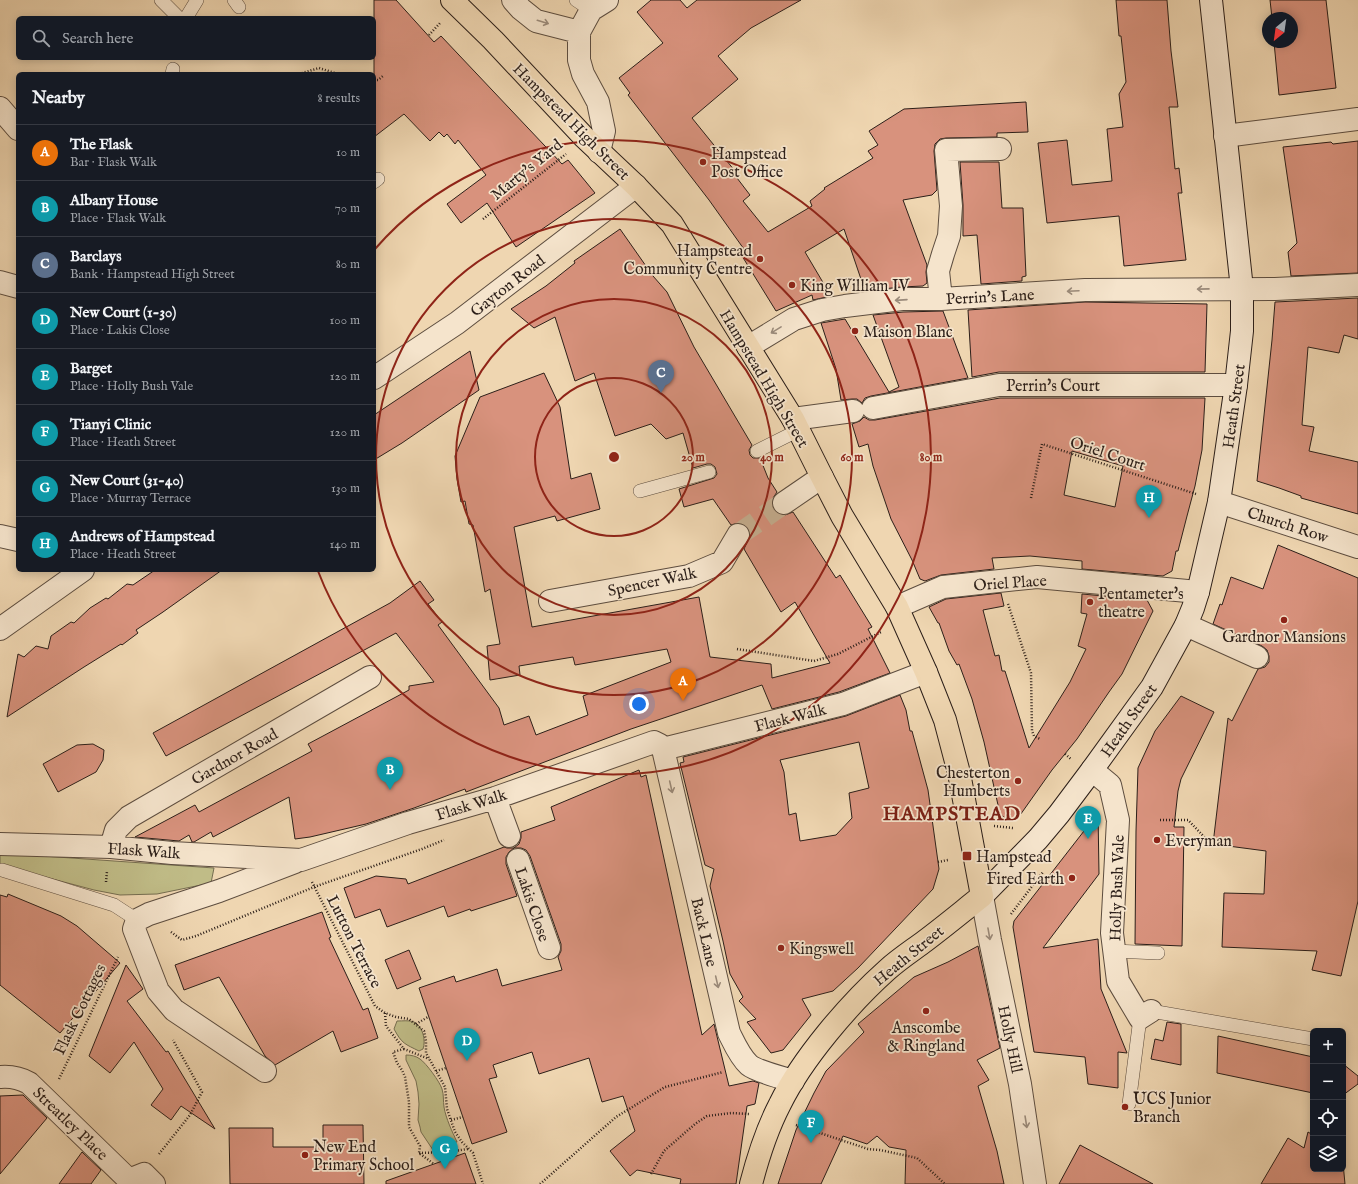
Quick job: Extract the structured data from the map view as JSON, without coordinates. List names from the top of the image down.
{
  "streets": {
    "main road": ["Hampstead High Street", "Heath Street"],
    "street": [
      "Gayton Road",
      "Perrin's Lane",
      "Perrin's Court",
      "Church Row",
      "Spencer Walk",
      "Oriel Place",
      "Flask Walk",
      "Gardnor Road",
      "Holly Bush Vale",
      "Lakis Close",
      "Back Lane",
      "Holly Hill",
      "Streatley Place"
    ],
    "path": [
      "Marty's Yard",
      "Oriel Court",
      "Lutton Terrace",
      "Flask Cottages"
    ]
  },
  "crossings": [
    ["Hampstead High Street", "Marty's Yard"],
    ["Hampstead High Street", "Gayton Road"],
    ["Hampstead High Street", "Perrin's Lane"],
    ["Hampstead High Street", "Perrin's Court"],
    ["Hampstead High Street", "Heath Street"],
    ["Hampstead High Street", "Oriel Place"],
    ["Hampstead High Street", "Flask Walk"],
    ["Hampstead High Street", "Holly Hill"],
    ["Perrin's Lane", "Heath Street"],
    ["Perrin's Court", "Heath Street"],
    ["Heath Street", "Oriel Court"],
    ["Heath Street", "Church Row"],
    ["Heath Street", "Oriel Place"],
    ["Heath Street", "Holly Bush Vale"],
    ["Heath Street", "Holly Hill"],
    ["Oriel Court", "Church Row"],
    ["Flask Walk", "Gardnor Road"],
    ["Flask Walk", "Back Lane"],
    ["Flask Cottages", "Streatley Place"]
  ],
  "one_way": ["Perrin's Lane", "Back Lane", "Holly Hill"],
  "districts": ["HAMPSTEAD"],
  "places": {
    "other": [
      "Hampstead Post Office",
      "Hampstead Community Centre",
      "King William IV",
      "Maison Blanc",
      "Pentameter's theatre",
      "Gardnor Mansions",
      "Chesterton Humberts",
      "Everyman",
      "Fired Earth",
      "Kingswell",
      "Anscombe & Ringland",
      "UCS Junior Branch",
      "New End Primary School"
    ],
    "transit": ["Hampstead"]
  },
  "north": "bottom left",
  "page": {
    "search": "Search here",
    "heading": ["Nearby", "8 results"],
    "list": [
      {
        "mark": "A",
        "name": "The Flask",
        "note": "Bar · Flask Walk",
        "value": "10 m"
      },
      {
        "mark": "B",
        "name": "Albany House",
        "note": "Place · Flask Walk",
        "value": "70 m"
      },
      {
        "mark": "C",
        "name": "Barclays",
        "note": "Bank · Hampstead High Street",
        "value": "80 m"
      },
      {
        "mark": "D",
        "name": "New Court (1-30)",
        "note": "Place · Lakis Close",
        "value": "100 m"
      },
      {
        "mark": "E",
        "name": "Barget",
        "note": "Place · Holly Bush Vale",
        "value": "120 m"
      },
      {
        "mark": "F",
        "name": "Tianyi Clinic",
        "note": "Place · Heath Street",
        "value": "120 m"
      },
      {
        "mark": "G",
        "name": "New Court (31-40)",
        "note": "Place · Murray Terrace",
        "value": "130 m"
      },
      {
        "mark": "H",
        "name": "Andrews of Hampstead",
        "note": "Place · Heath Street",
        "value": "140 m"
      }
    ],
    "pins": [
      "C",
      "H",
      "A",
      "B",
      "E",
      "D",
      "F",
      "G"
    ],
    "map_buttons": ["+", "−"]
  },
  "rings": [
    "20 m",
    "40 m",
    "60 m",
    "80 m"
  ]
}
